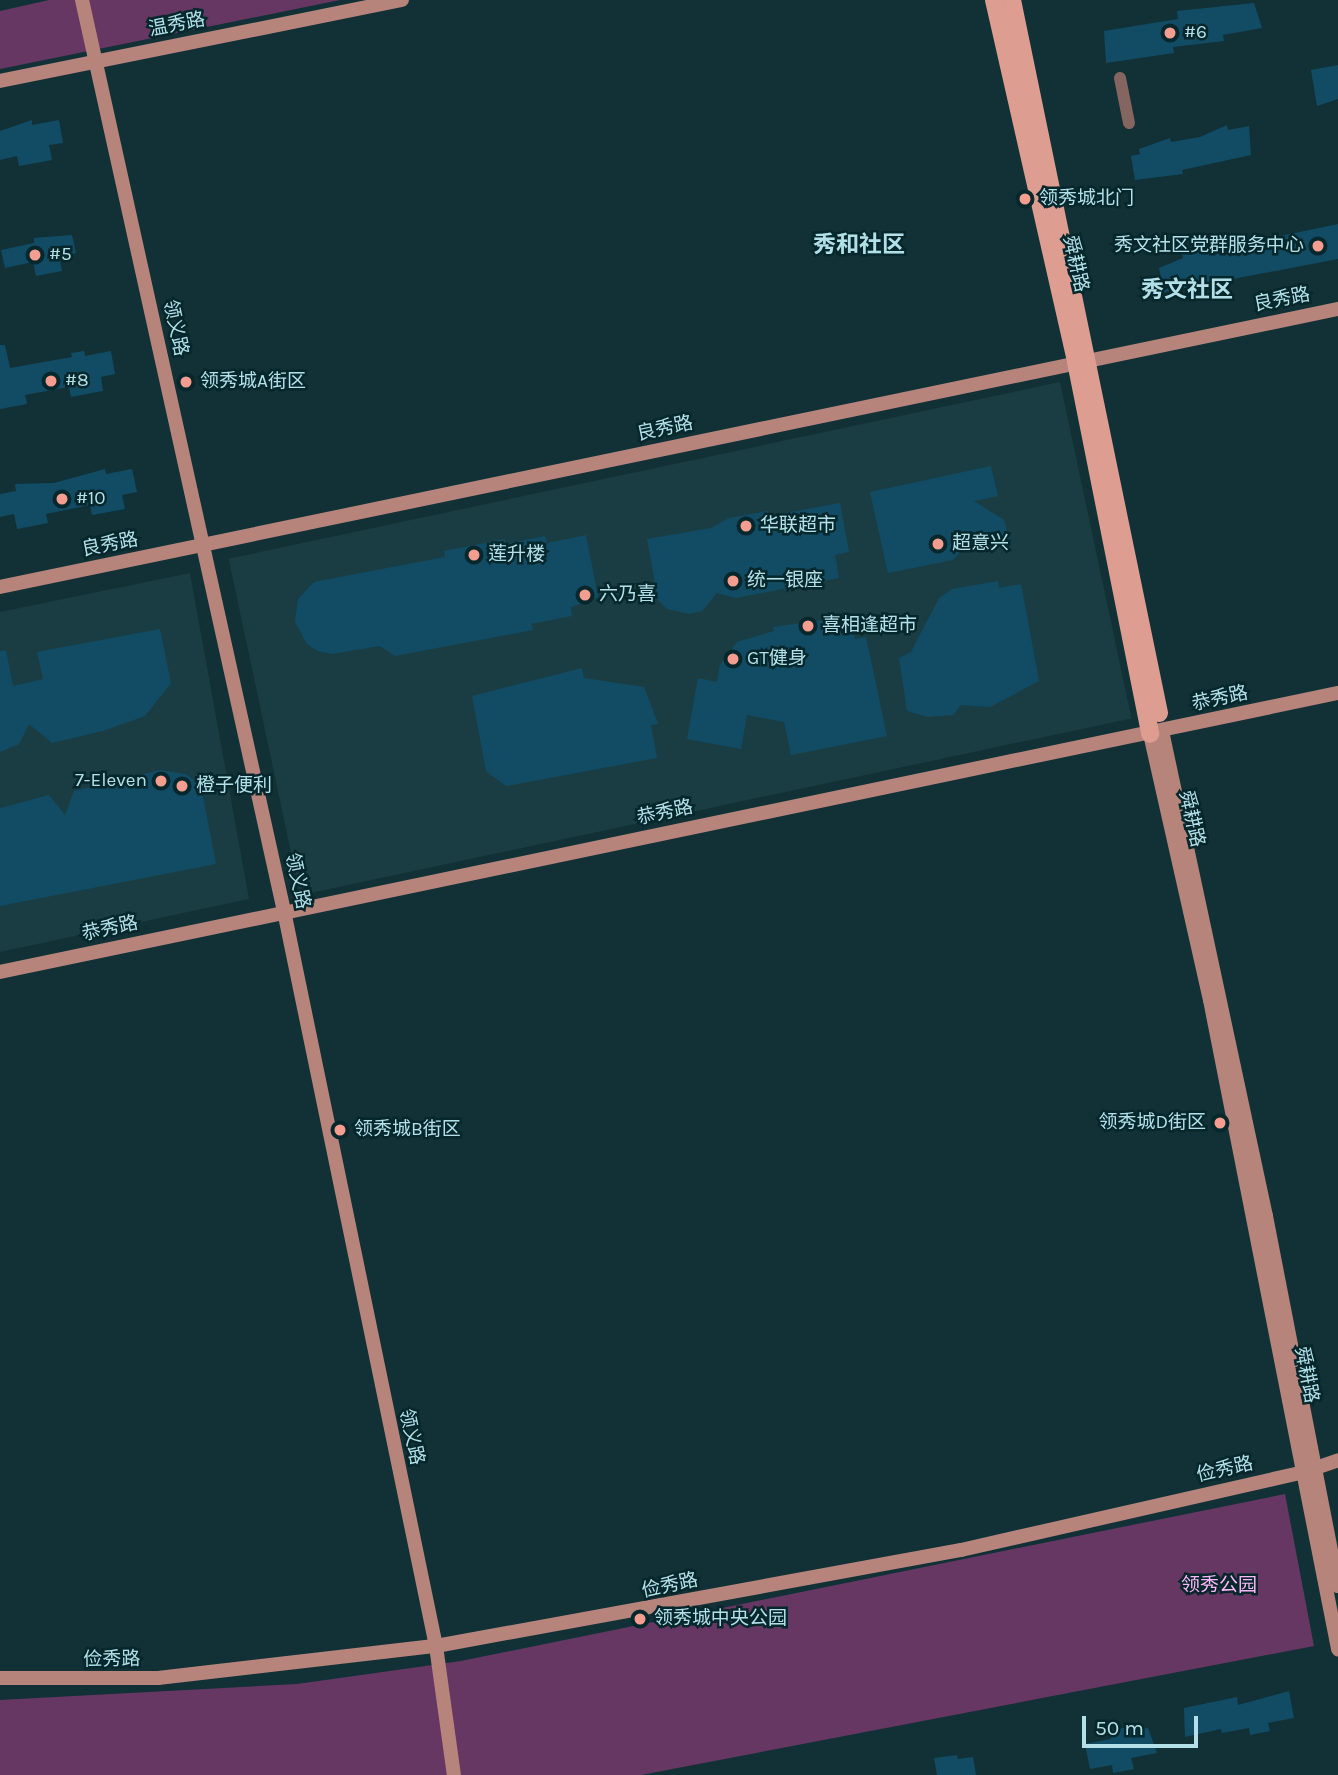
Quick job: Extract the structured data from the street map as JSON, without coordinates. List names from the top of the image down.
{
  "streets": {
    "main road": ["舜耕路"],
    "street": [
      "温秀路",
      "良秀路",
      "领义路",
      "恭秀路",
      "俭秀路"
    ]
  },
  "crossings": [
    ["温秀路", "领义路"],
    ["舜耕路", "良秀路"],
    ["舜耕路", "恭秀路"],
    ["舜耕路", "俭秀路"],
    ["良秀路", "领义路"],
    ["领义路", "恭秀路"],
    ["领义路", "俭秀路"]
  ],
  "districts": ["秀和社区", "秀文社区"],
  "parks": ["领秀公园"],
  "places": [
    "#6",
    "领秀城北门",
    "秀文社区党群服务中心",
    "#5",
    "#8",
    "领秀城A街区",
    "#10",
    "华联超市",
    "超意兴",
    "莲升楼",
    "统一银座",
    "六乃喜",
    "喜相逢超市",
    "GT健身",
    "7-Eleven",
    "橙子便利",
    "领秀城D街区",
    "领秀城B街区",
    "领秀城中央公园"
  ],
  "scale_bar": "50 m"
}
